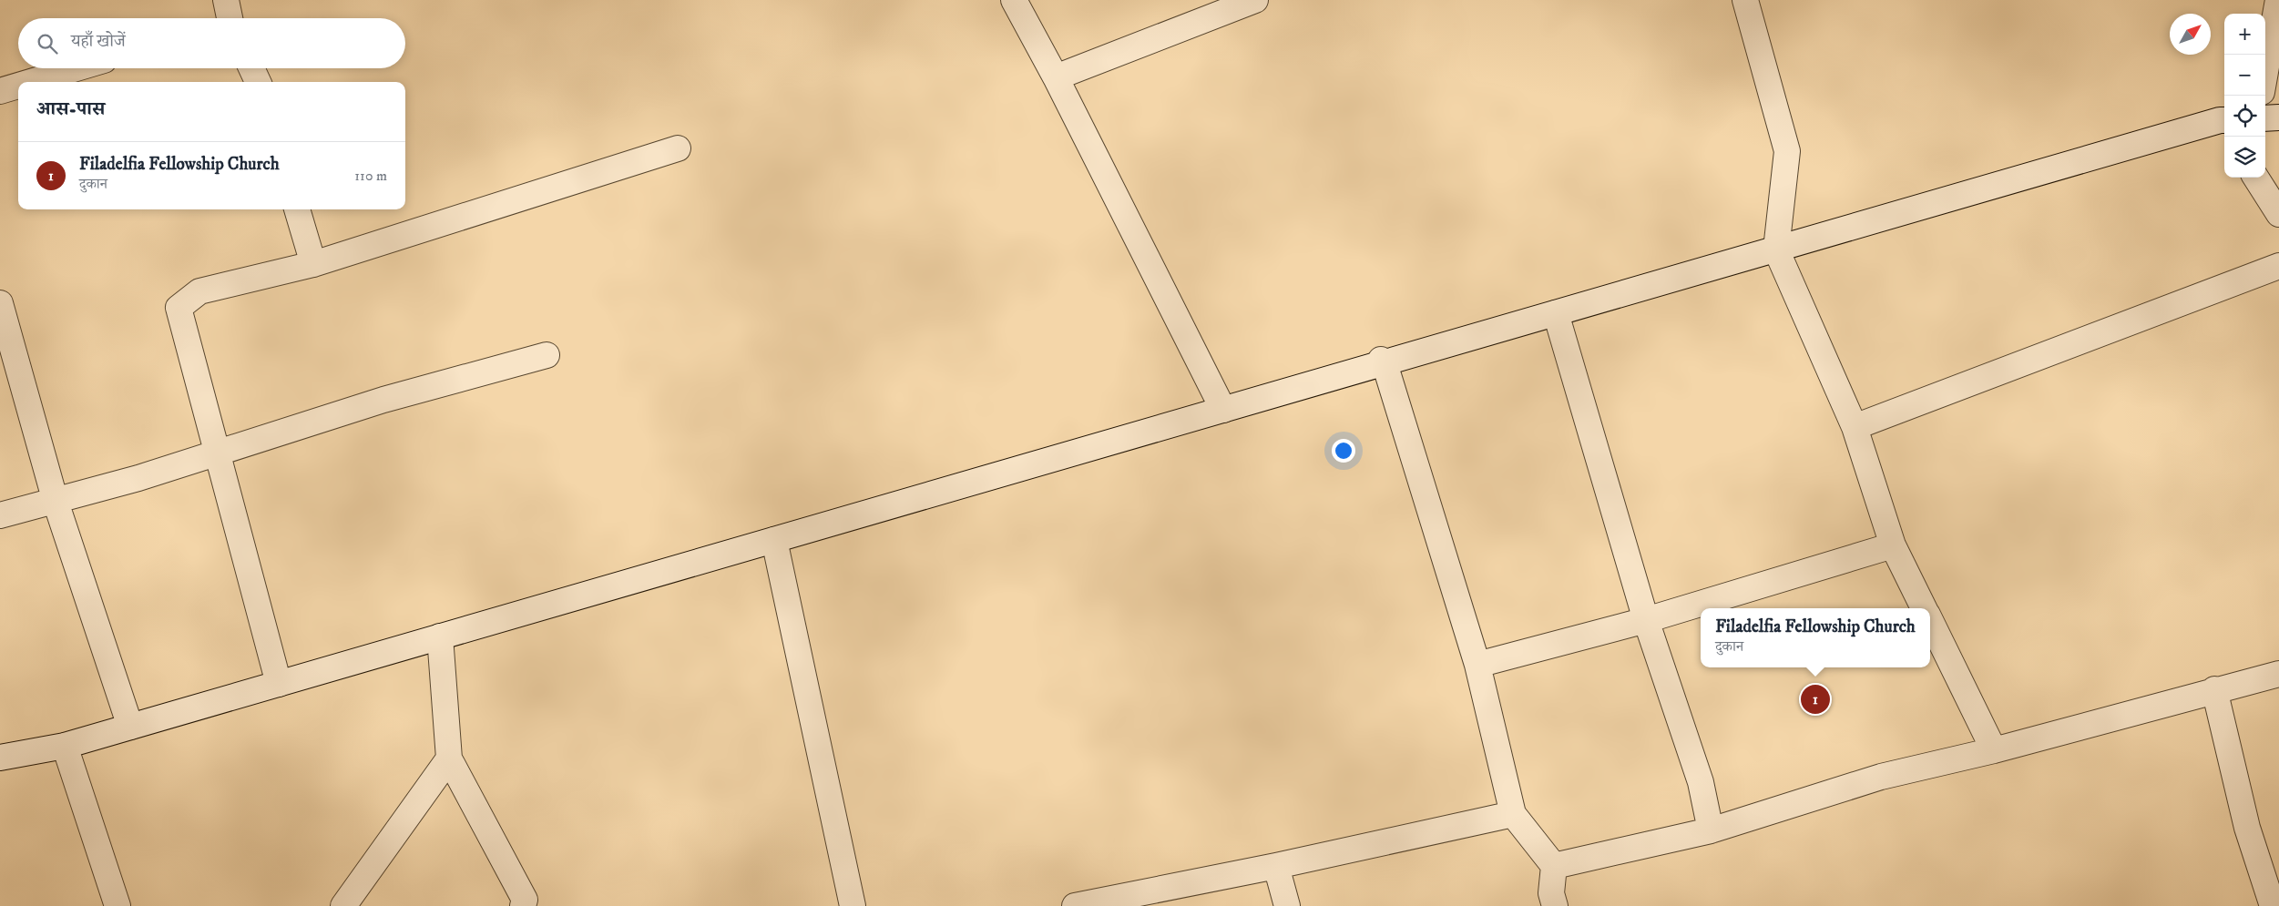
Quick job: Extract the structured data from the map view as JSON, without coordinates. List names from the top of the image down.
{
  "north": "top right",
  "page": {
    "map_buttons": ["+", "−"],
    "search": "यहाँ खोजें",
    "heading": "आस-पास",
    "list": [
      {
        "mark": "1",
        "name": "Filadelfia Fellowship Church",
        "note": "दुकान",
        "value": "110 m"
      }
    ],
    "popup": ["Filadelfia Fellowship Church", "दुकान"],
    "pins": "1"
  }
}
